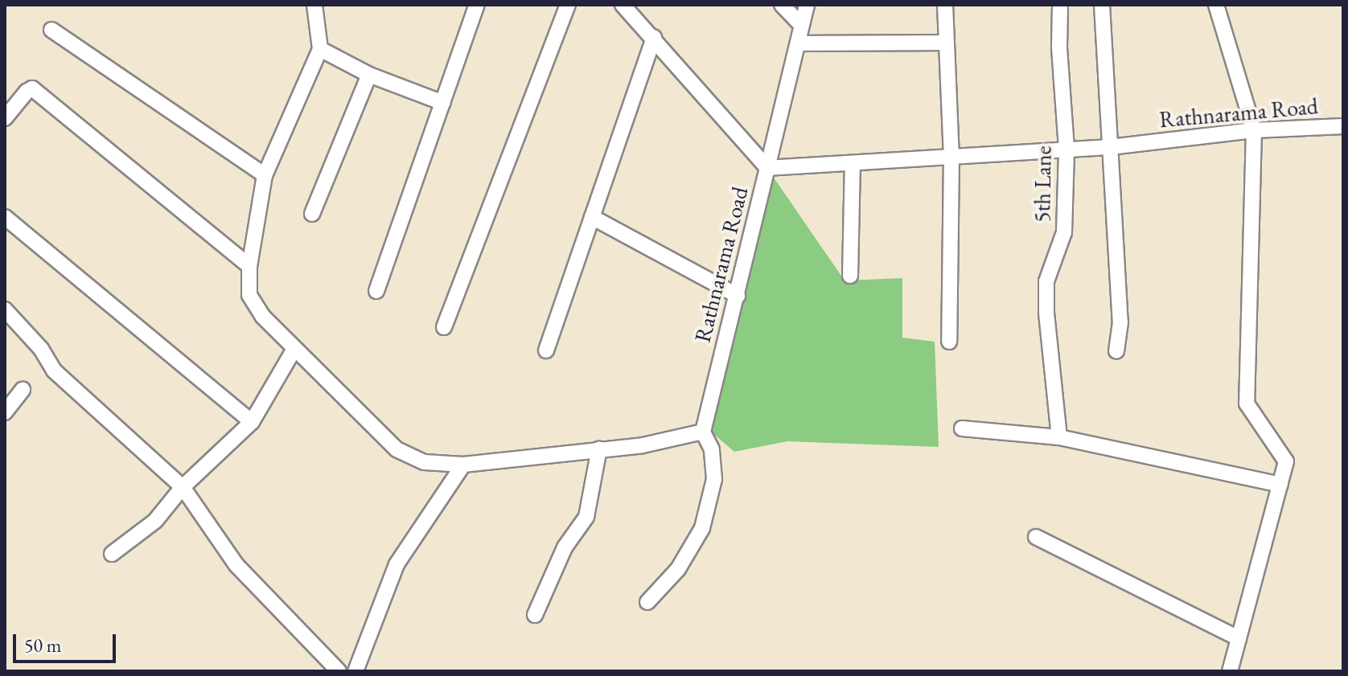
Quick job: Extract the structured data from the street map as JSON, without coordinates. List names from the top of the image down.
{
  "streets": {
    "street": ["Rathnarama Road", "5th Lane"]
  },
  "crossings": [
    ["Rathnarama Road", "5th Lane"]
  ],
  "scale_bar": "50 m"
}
